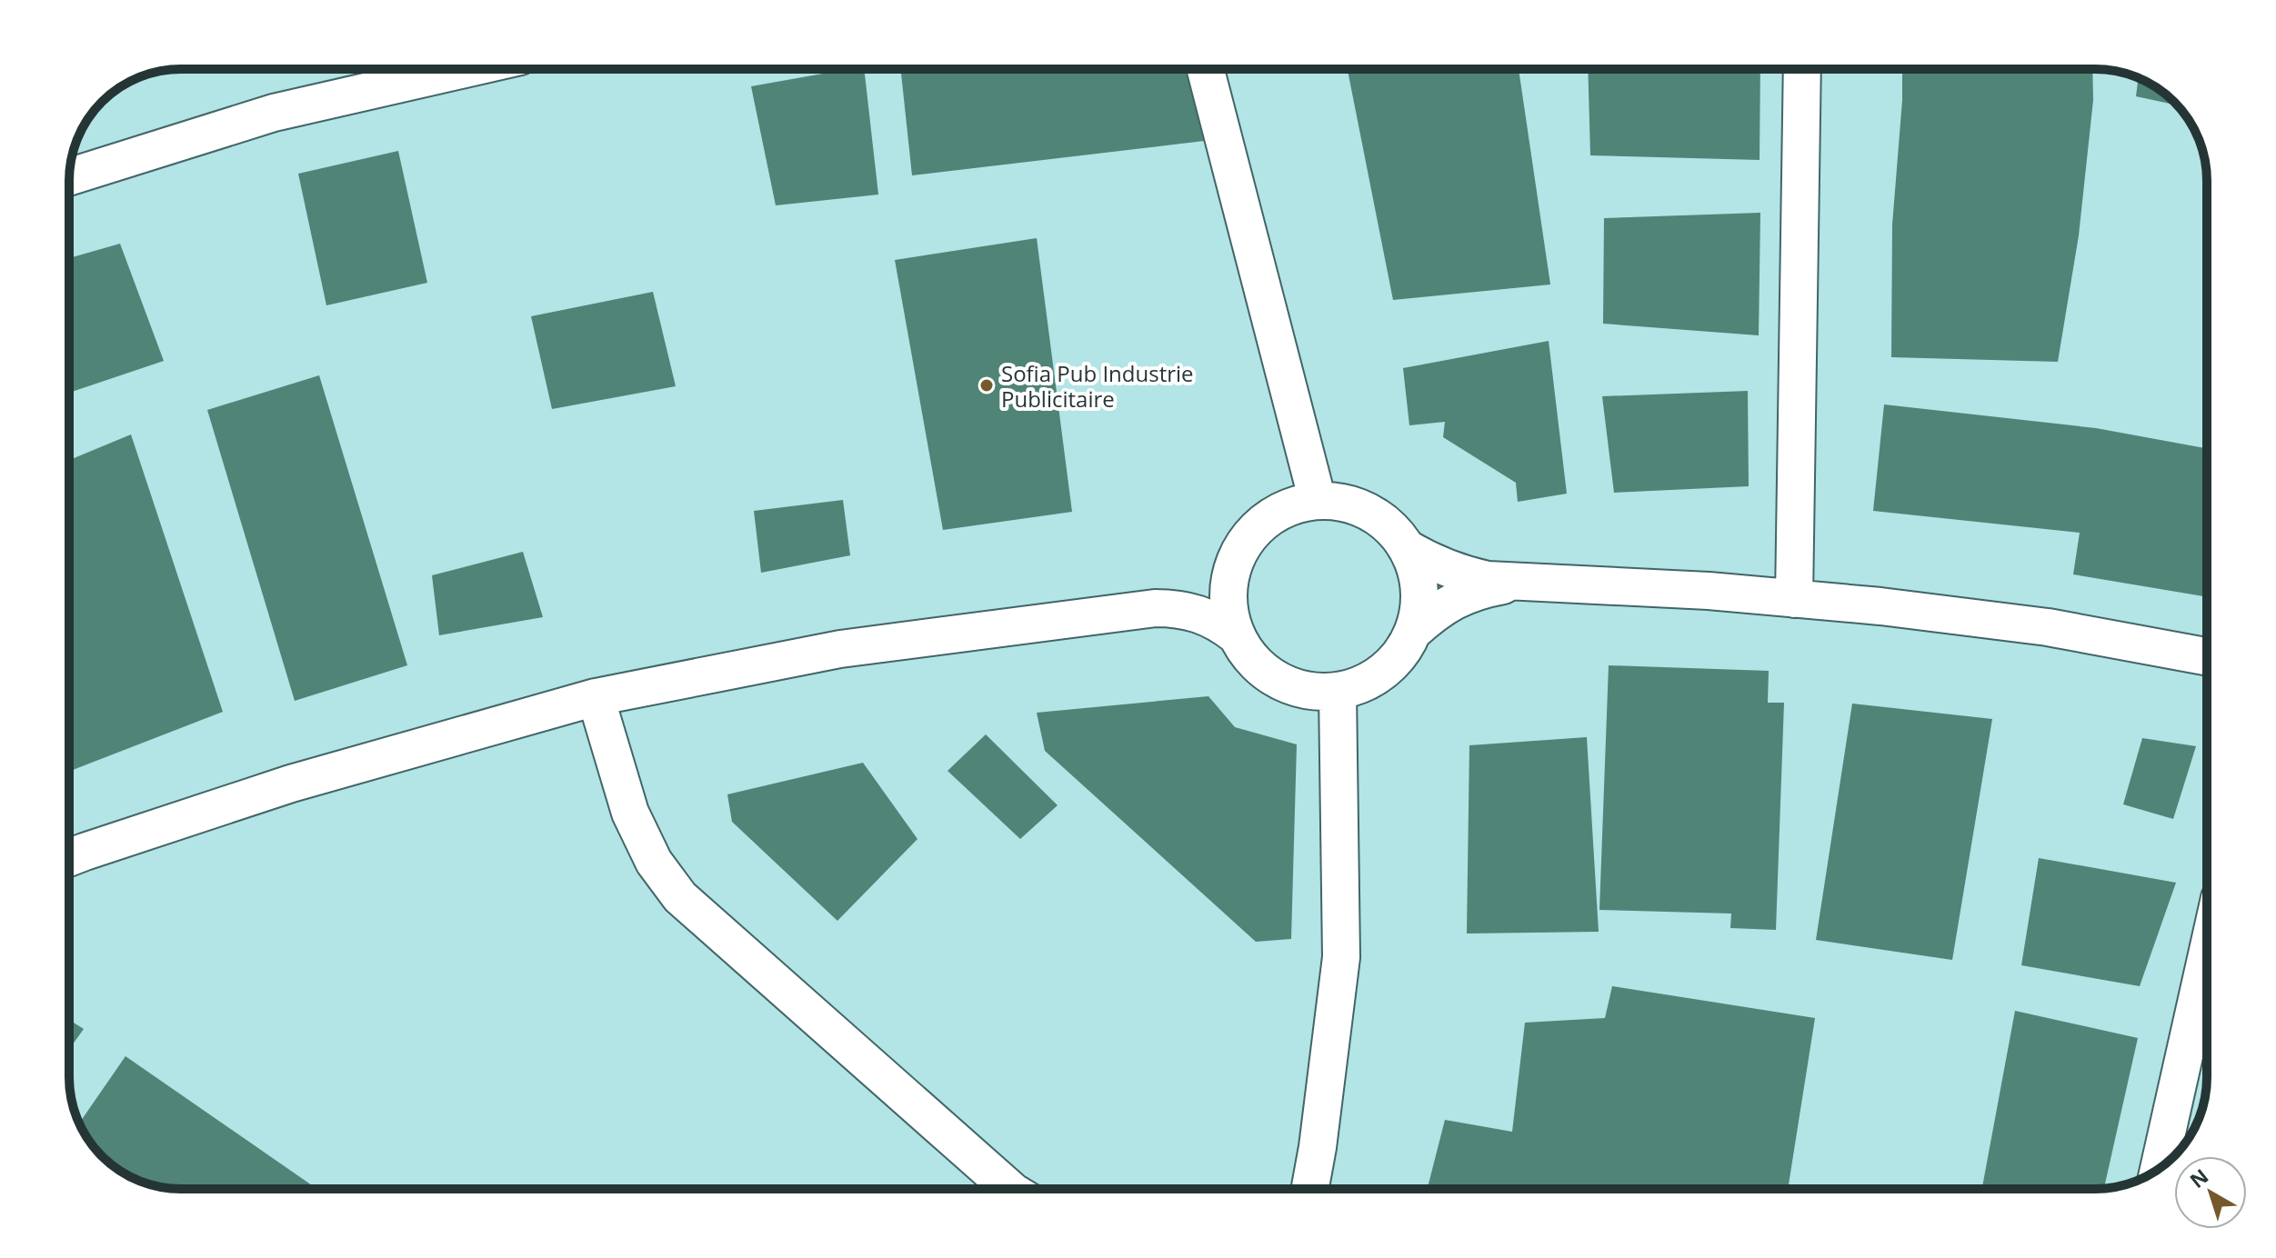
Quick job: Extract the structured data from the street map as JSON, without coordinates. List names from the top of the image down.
{
  "places": ["Sofia Pub Industrie Publicitaire"],
  "north": "top left"
}
